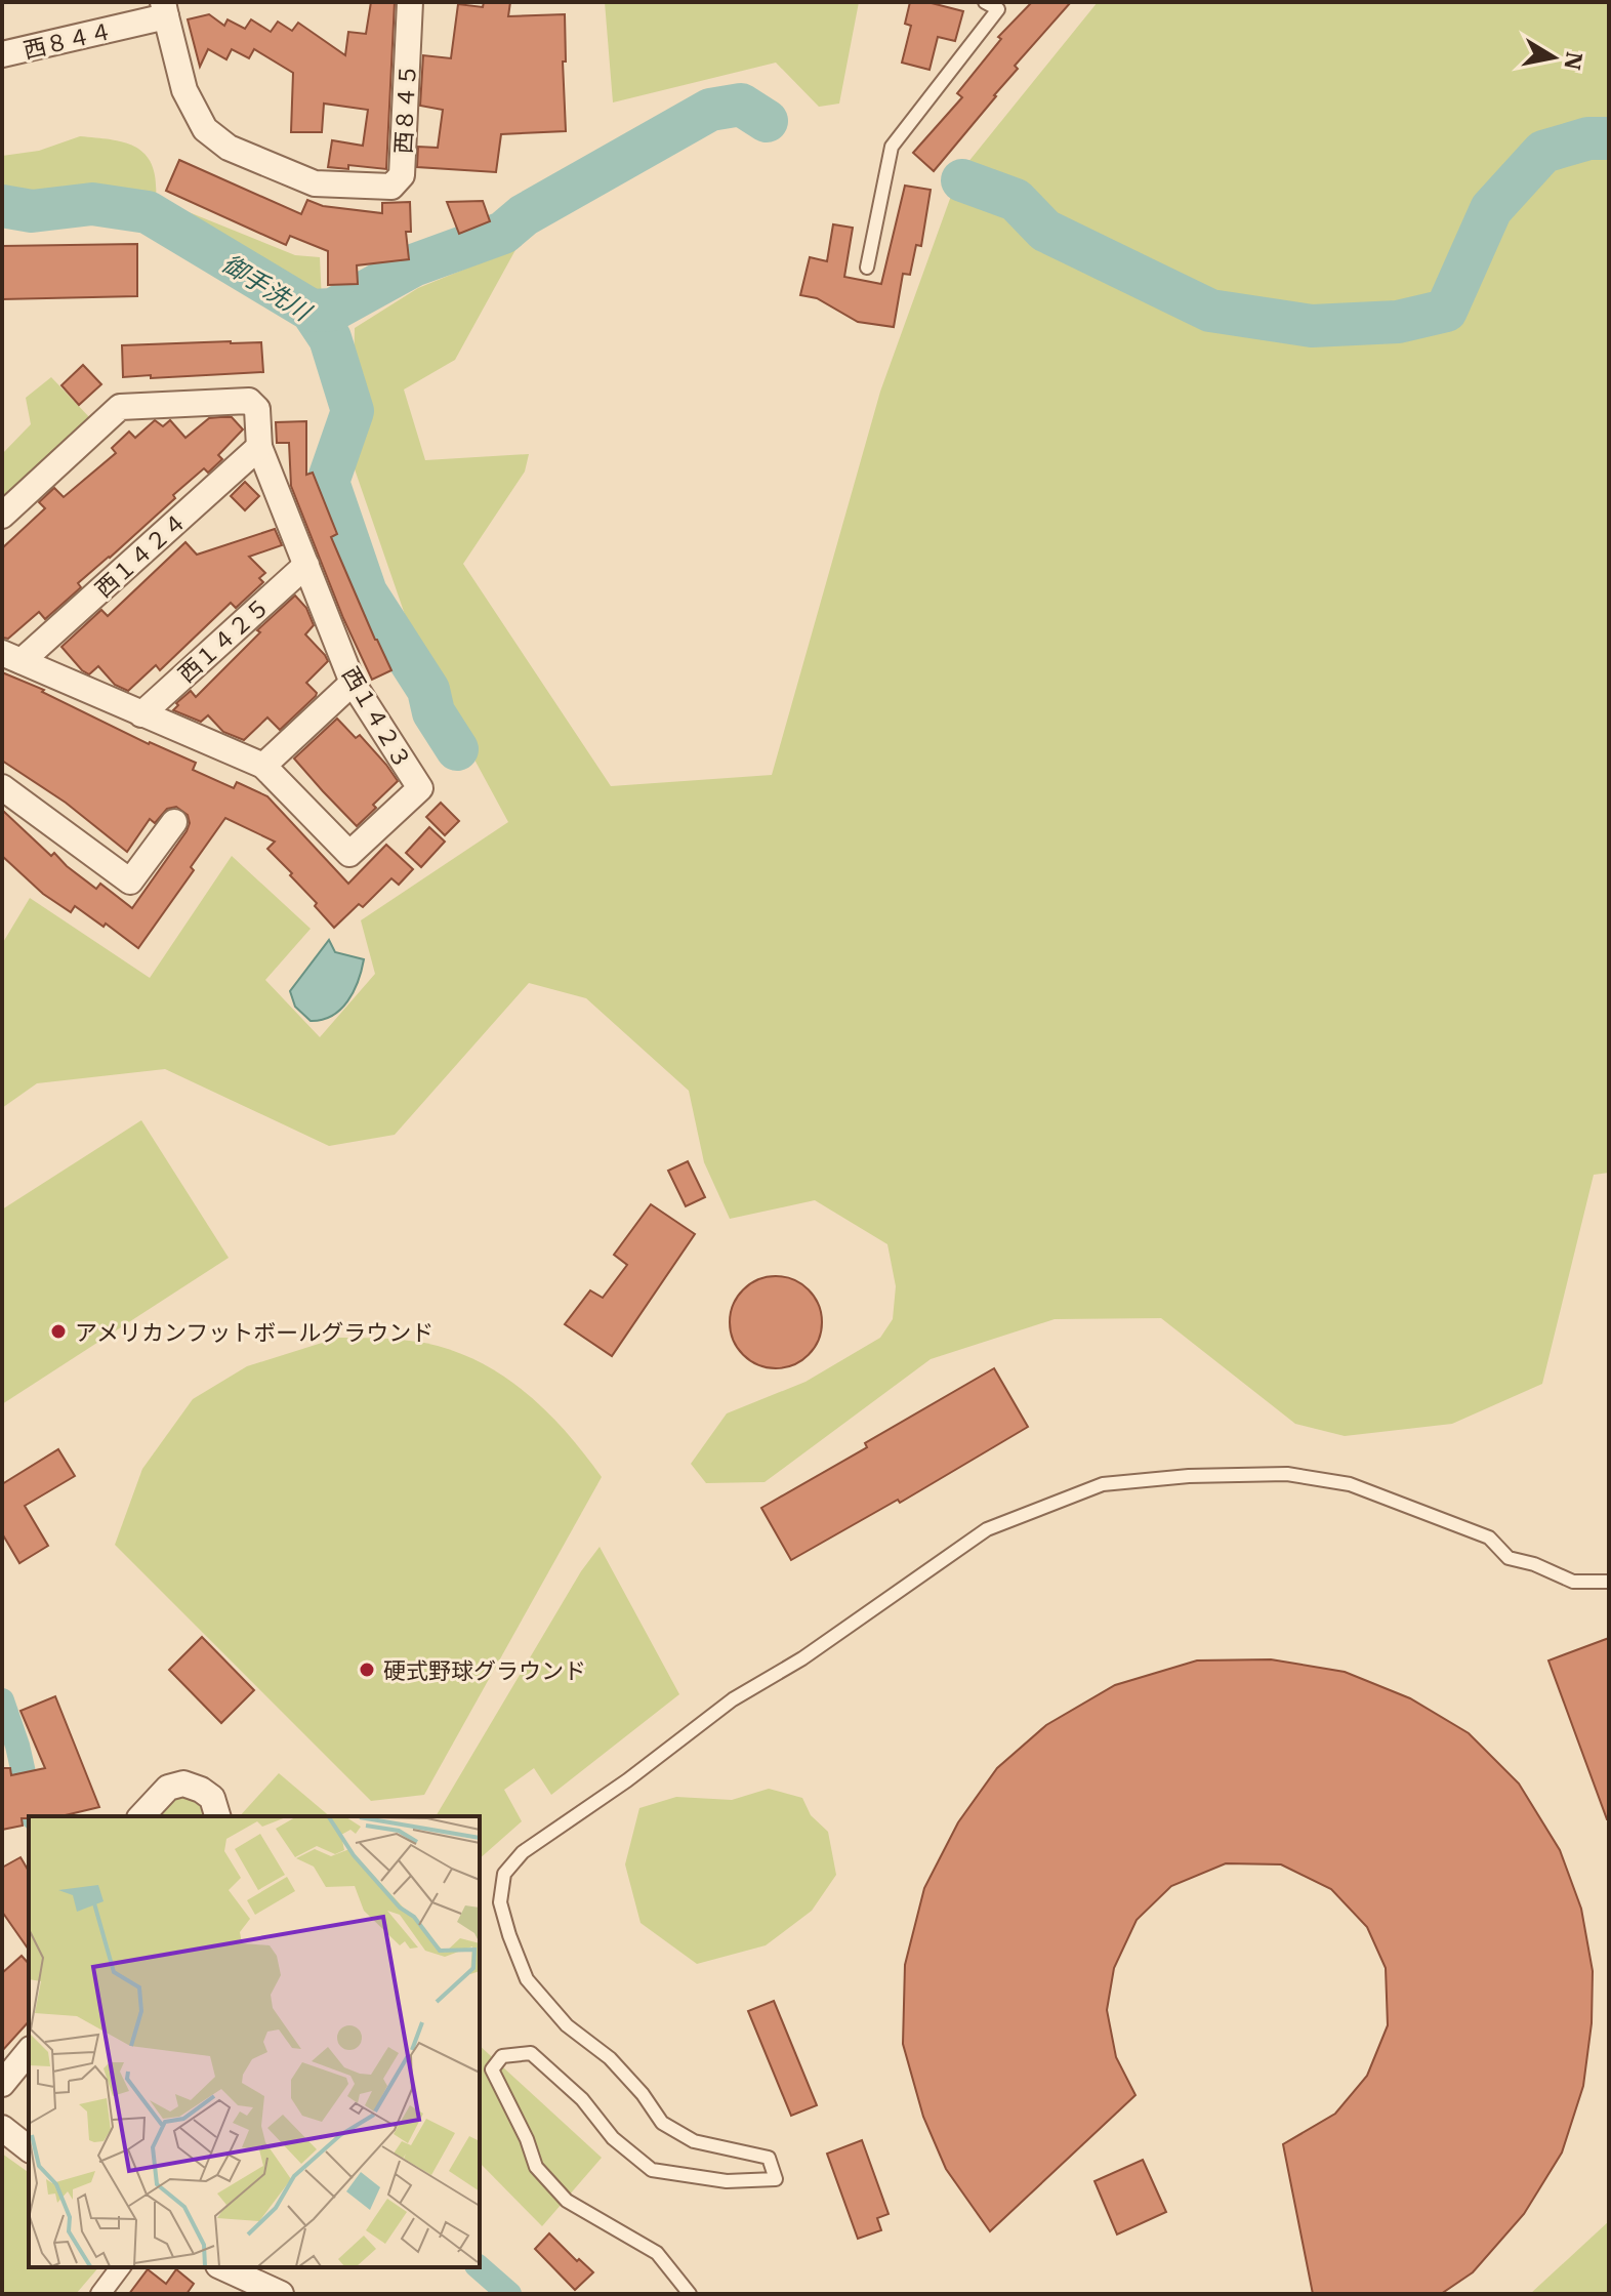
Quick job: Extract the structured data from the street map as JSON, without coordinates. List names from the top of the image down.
{
  "streets": {
    "street": [
      "西８４４",
      "西８４５",
      "西１４２４",
      "西１４２５",
      "西１４２３"
    ]
  },
  "crossings": [
    ["西８４４", "西８４５"],
    ["西１４２４", "西１４２３"],
    ["西１４２５", "西１４２３"]
  ],
  "water": ["御手洗川"],
  "places": ["アメリカンフットボールグラウンド", "硬式野球グラウンド"],
  "north": "right"
}
